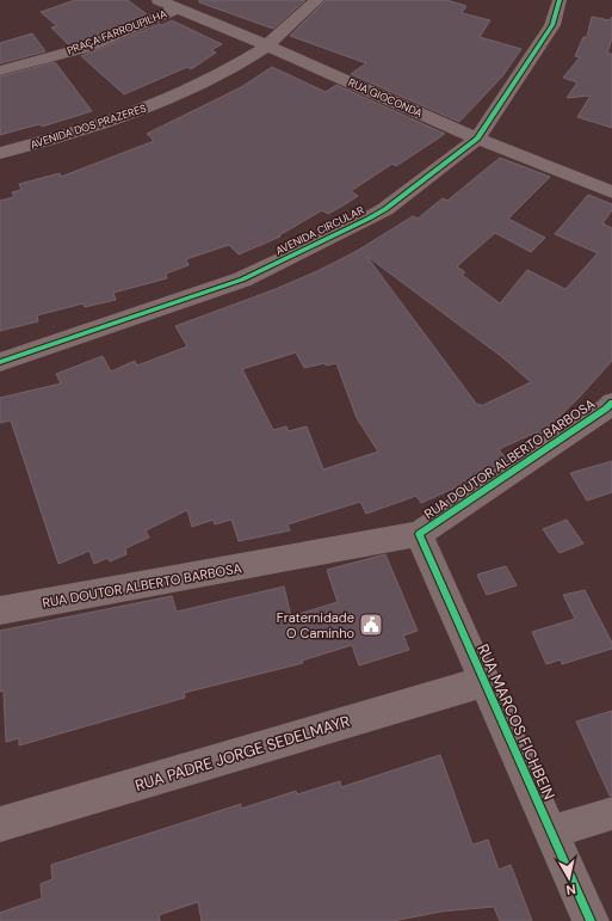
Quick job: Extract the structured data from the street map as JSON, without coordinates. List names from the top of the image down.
{
  "streets": {
    "street": [
      "PRAÇA FARROUPILHA",
      "RUA GIOCONDA",
      "AVENIDA DOS PRAZERES",
      "AVENIDA CIRCULAR",
      "RUA DOUTOR ALBERTO BARBOSA",
      "RUA MARCOS FICHBEIN",
      "RUA PADRE JORGE SEDELMAYR"
    ]
  },
  "crossings": [
    ["PRAÇA FARROUPILHA", "RUA GIOCONDA"],
    ["RUA GIOCONDA", "AVENIDA DOS PRAZERES"],
    ["RUA GIOCONDA", "AVENIDA CIRCULAR"],
    ["RUA DOUTOR ALBERTO BARBOSA", "RUA MARCOS FICHBEIN"],
    ["RUA MARCOS FICHBEIN", "RUA PADRE JORGE SEDELMAYR"]
  ],
  "places": {
    "public building": ["Fraternidade O Caminho"]
  },
  "north": "bottom"
}
